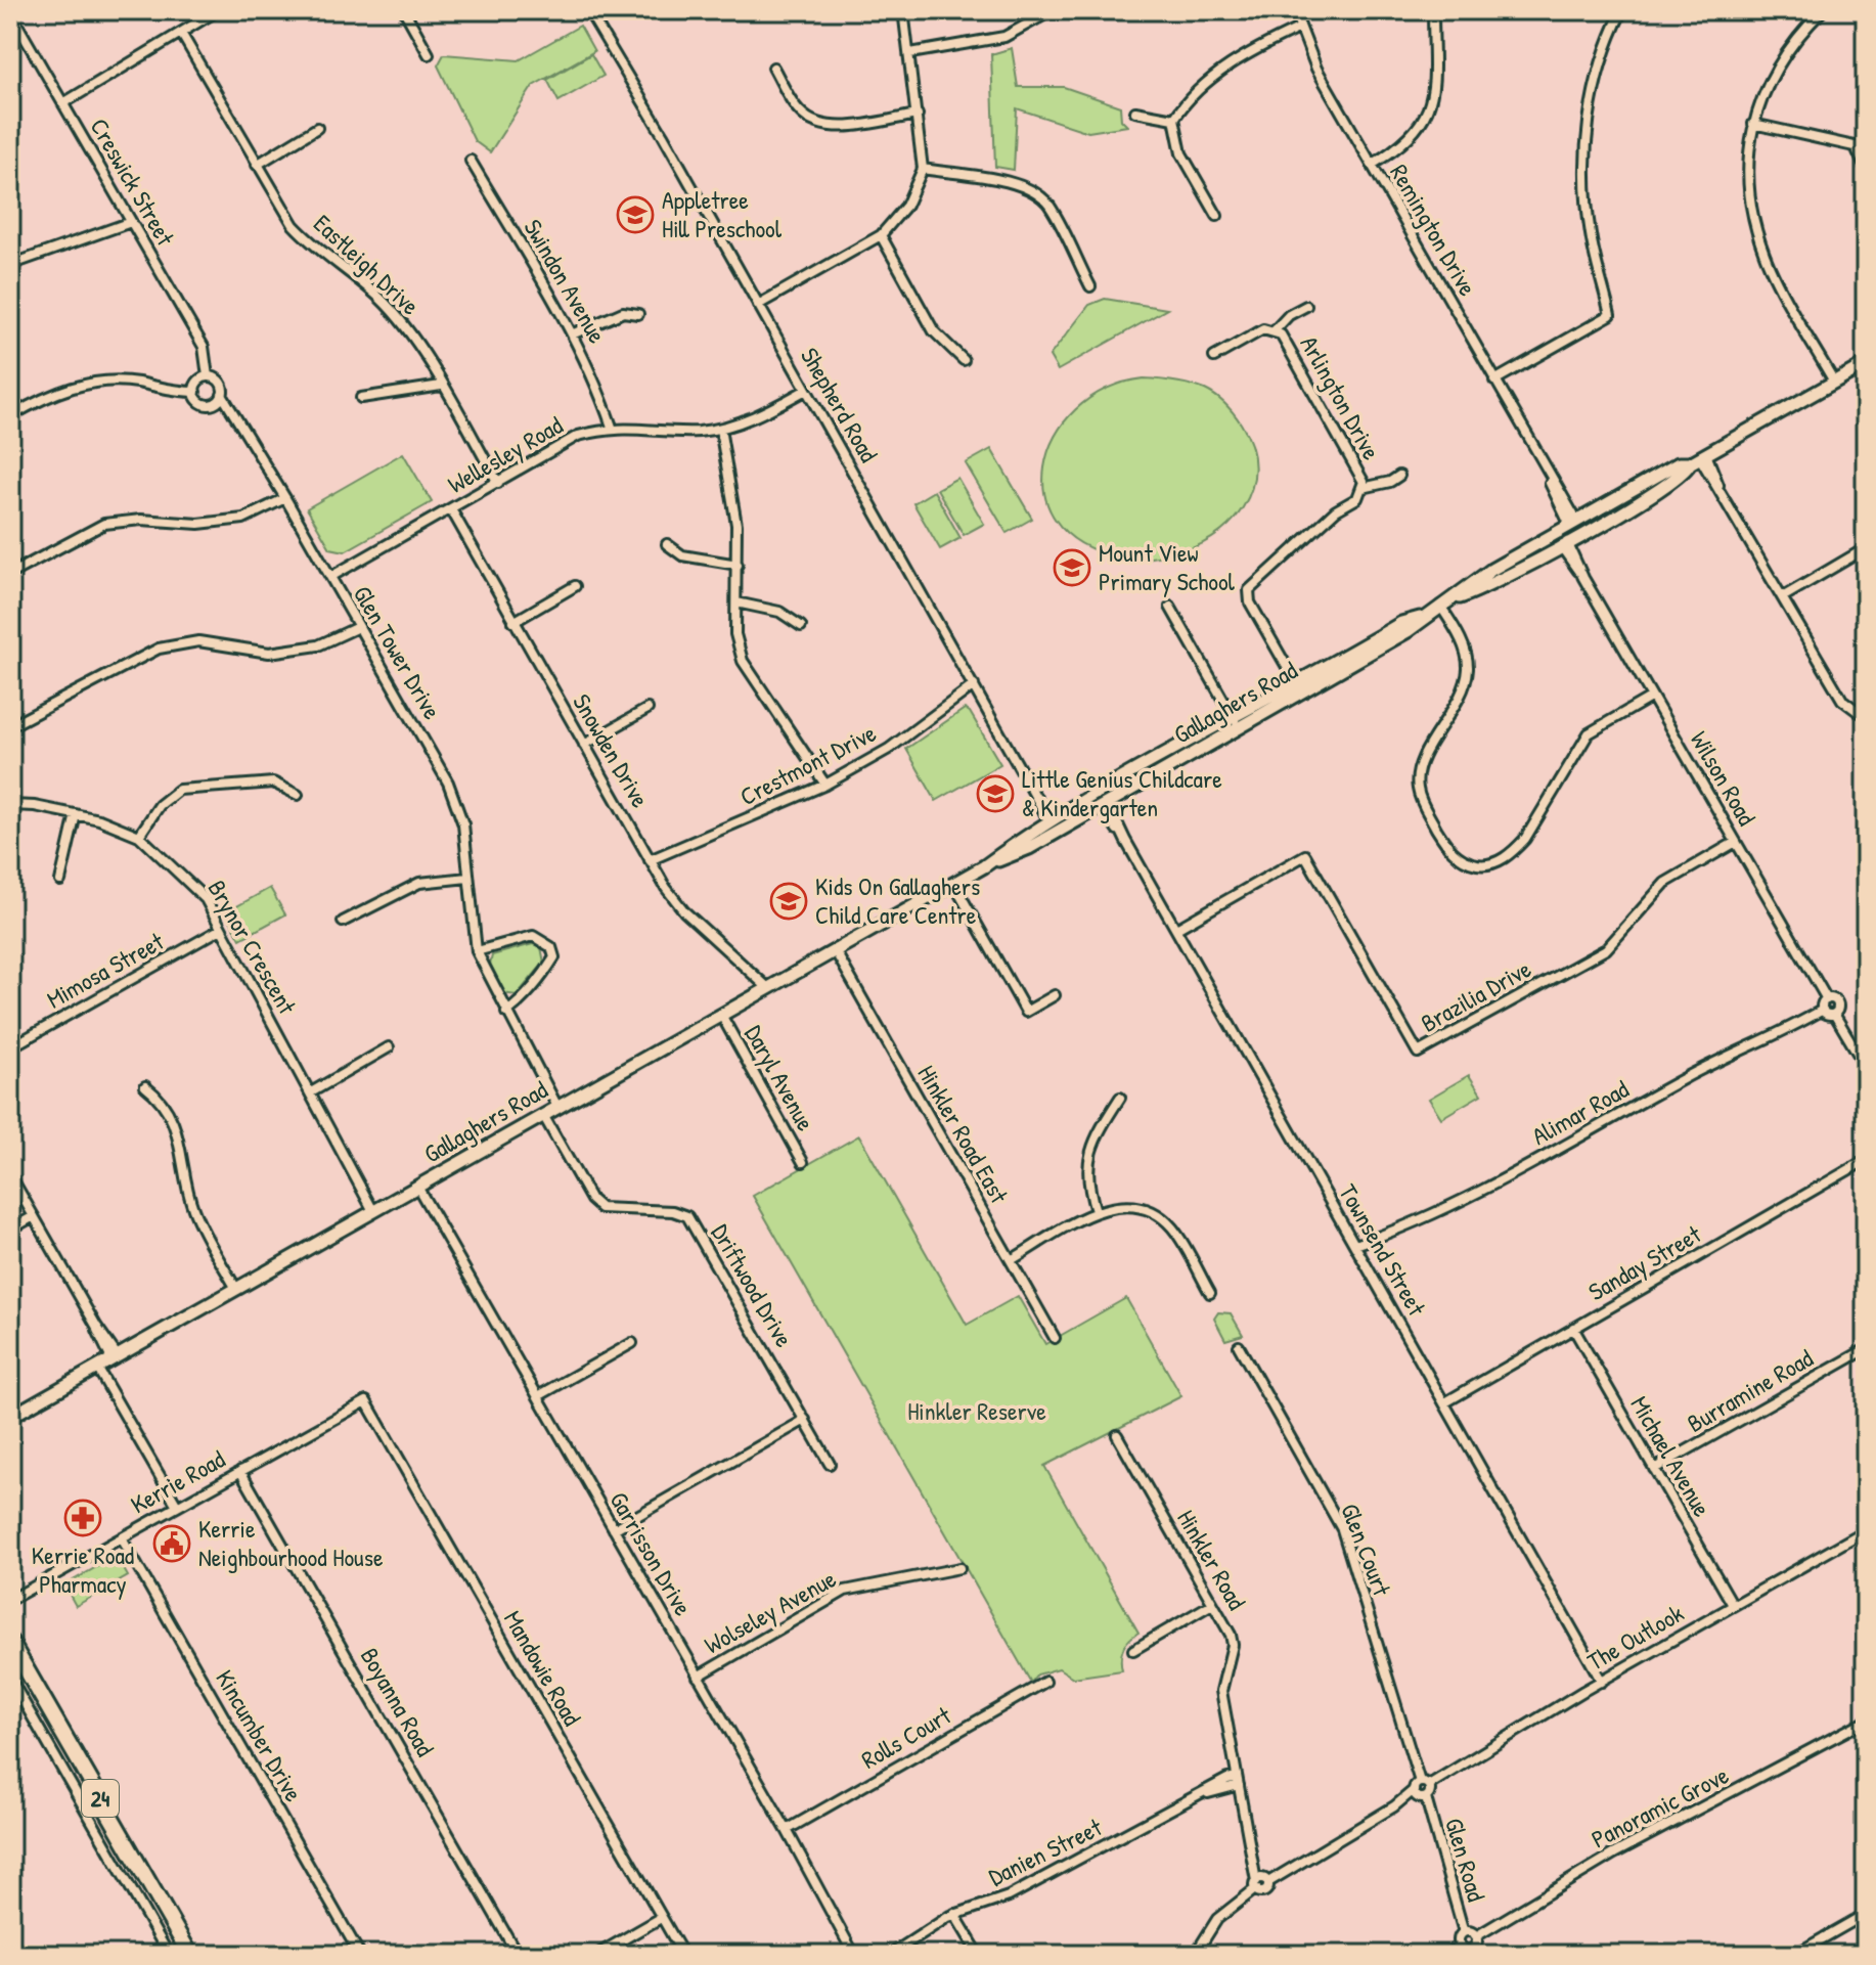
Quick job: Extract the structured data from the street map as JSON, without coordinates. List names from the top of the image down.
{
  "streets": {
    "main road": ["24"],
    "street": [
      "Creswick Street",
      "Remington Drive",
      "Eastleigh Drive",
      "Swindon Avenue",
      "Arlington Drive",
      "Shepherd Road",
      "Wellesley Road",
      "Glen Tower Drive",
      "Gallaghers Road",
      "Snowden Drive",
      "Crestmont Drive",
      "Wilson Road",
      "Brynor Crescent",
      "Mimosa Street",
      "Brazilia Drive",
      "Daryl Avenue",
      "Alimar Road",
      "Hinkler Road East",
      "Townsend Street",
      "Sanday Street",
      "Driftwood Drive",
      "Burramine Road",
      "Michael Avenue",
      "Kerrie Road",
      "Glen Court",
      "Garrisson Drive",
      "Hinkler Road",
      "Wolseley Avenue",
      "The Outlook",
      "Mandowie Road",
      "Boyanna Road",
      "Kincumber Drive",
      "Rolls Court",
      "Panoramic Grove",
      "Danien Street",
      "Glen Road"
    ]
  },
  "crossings": [
    ["Creswick Street", "Glen Tower Drive"],
    ["Remington Drive", "Gallaghers Road"],
    ["Eastleigh Drive", "Wellesley Road"],
    ["Swindon Avenue", "Wellesley Road"],
    ["Arlington Drive", "Gallaghers Road"],
    ["Shepherd Road", "Wellesley Road"],
    ["Shepherd Road", "Gallaghers Road"],
    ["Shepherd Road", "Crestmont Drive"],
    ["Wellesley Road", "Glen Tower Drive"],
    ["Wellesley Road", "Snowden Drive"],
    ["Glen Tower Drive", "Gallaghers Road"],
    ["Gallaghers Road", "Snowden Drive"],
    ["Gallaghers Road", "Wilson Road"],
    ["Gallaghers Road", "Brynor Crescent"],
    ["Gallaghers Road", "Daryl Avenue"],
    ["Gallaghers Road", "Hinkler Road East"],
    ["Gallaghers Road", "Townsend Street"],
    ["Gallaghers Road", "Driftwood Drive"],
    ["Gallaghers Road", "Garrisson Drive"],
    ["Snowden Drive", "Crestmont Drive"],
    ["Wilson Road", "Brazilia Drive"],
    ["Brynor Crescent", "Mimosa Street"],
    ["Brazilia Drive", "Townsend Street"],
    ["Alimar Road", "Townsend Street"],
    ["Townsend Street", "Sanday Street"],
    ["Townsend Street", "The Outlook"],
    ["Sanday Street", "Michael Avenue"],
    ["Burramine Road", "Michael Avenue"],
    ["Michael Avenue", "The Outlook"],
    ["Kerrie Road", "Mandowie Road"],
    ["Kerrie Road", "Boyanna Road"],
    ["Kerrie Road", "Kincumber Drive"],
    ["Glen Court", "The Outlook"],
    ["Glen Court", "Glen Road"],
    ["Garrisson Drive", "Wolseley Avenue"],
    ["Garrisson Drive", "Rolls Court"],
    ["Hinkler Road", "The Outlook"],
    ["Hinkler Road", "Danien Street"],
    ["The Outlook", "Glen Road"],
    ["Panoramic Grove", "Glen Road"]
  ],
  "parks": ["Hinkler Reserve"],
  "places": {
    "school or university": [
      "Appletree Hill Preschool",
      "Mount View Primary School",
      "Little Genius Childcare & Kindergarten",
      "Kids On Gallaghers Child Care Centre"
    ],
    "pharmacy": ["Kerrie Road Pharmacy"],
    "public building": ["Kerrie Neighbourhood House"]
  }
}
